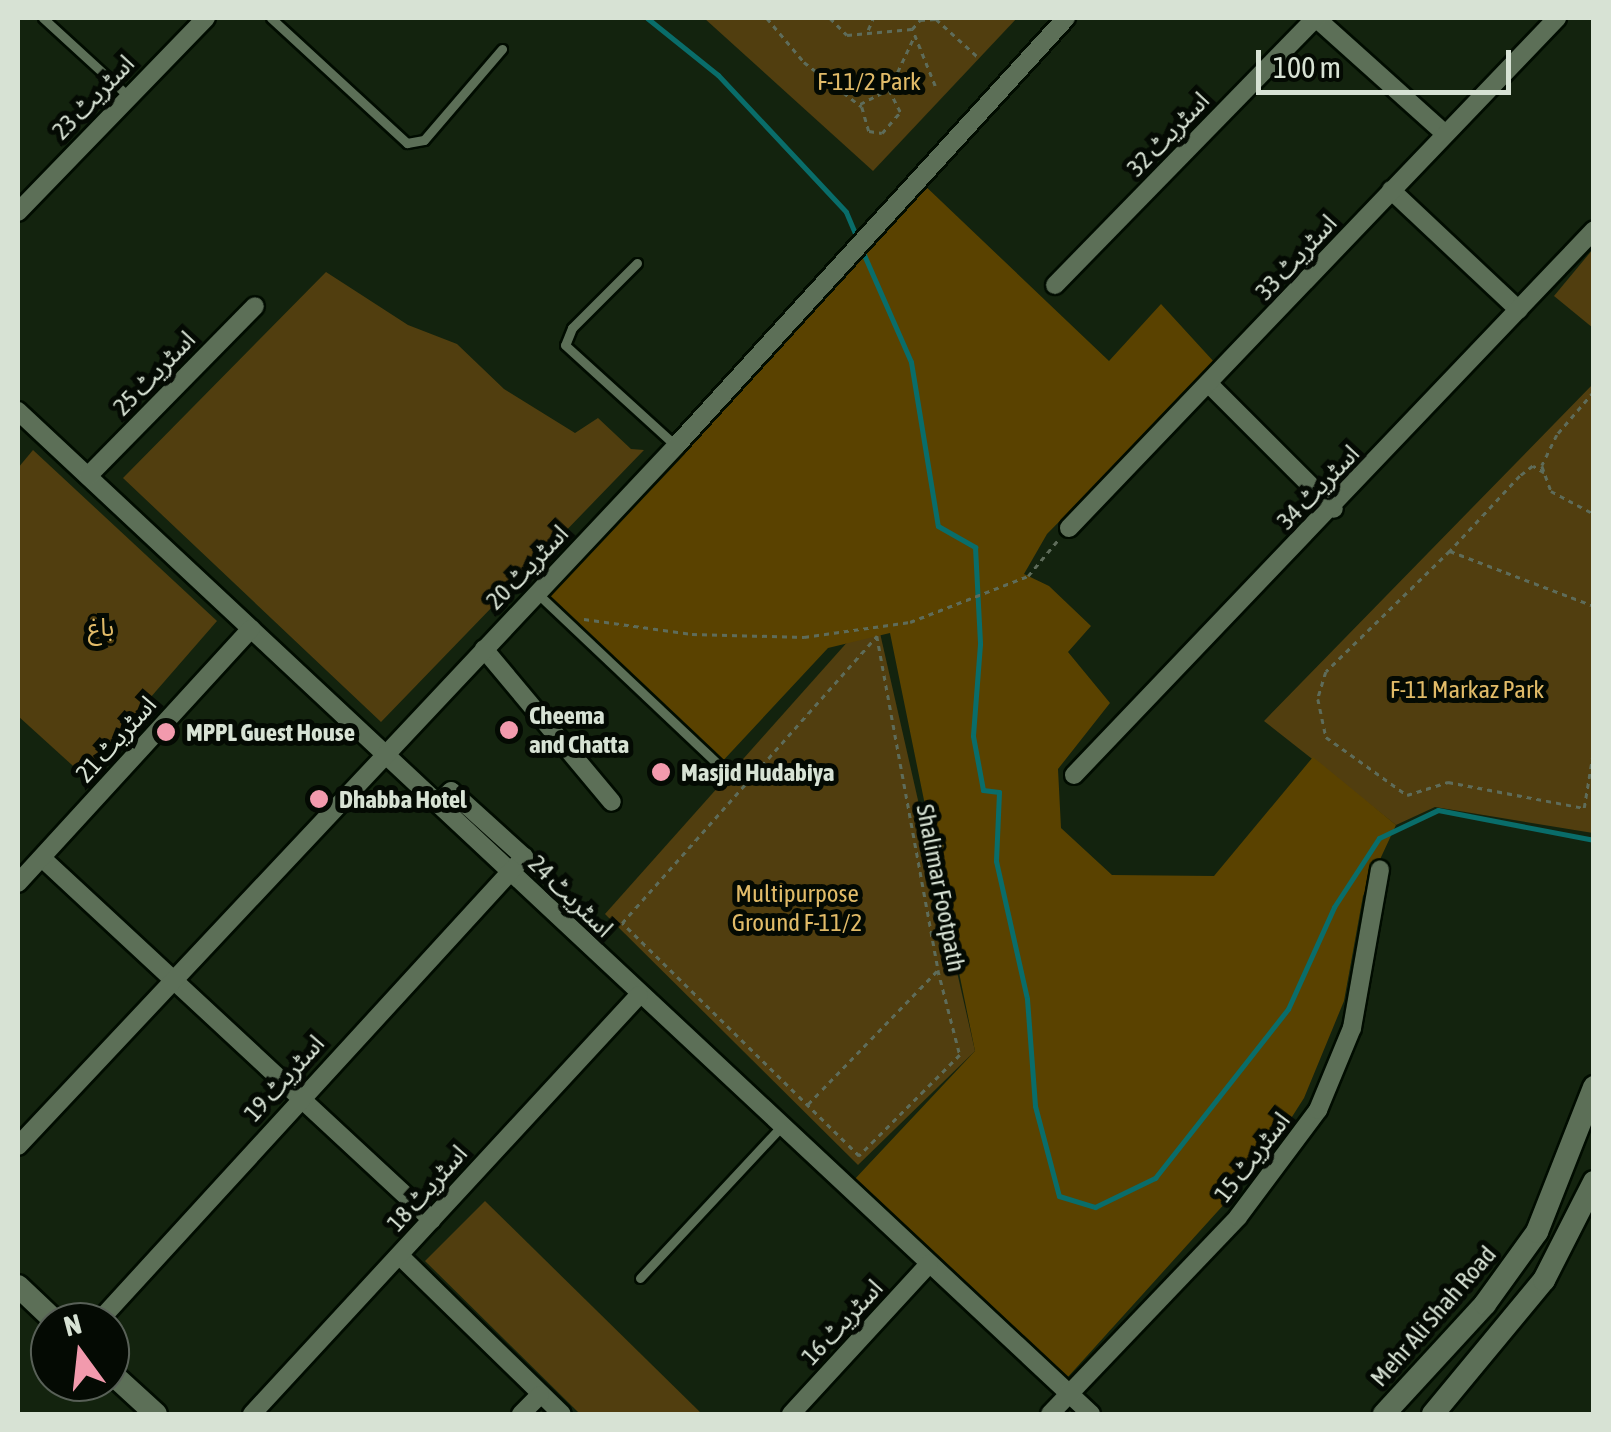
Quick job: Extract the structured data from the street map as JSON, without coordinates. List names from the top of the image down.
{
  "streets": {
    "street": [
      "اسٹریٹ 23",
      "اسٹریٹ 32",
      "اسٹریٹ 33",
      "اسٹریٹ 25",
      "اسٹریٹ 34",
      "اسٹریٹ 20",
      "اسٹریٹ 21",
      "اسٹریٹ 24",
      "اسٹریٹ 19",
      "اسٹریٹ 15",
      "اسٹریٹ 18",
      "Mehr Ali Shah Road",
      "اسٹریٹ 16"
    ],
    "path": ["Shalimar Footpath"]
  },
  "crossings": [
    ["اسٹریٹ 25", "اسٹریٹ 24"],
    ["اسٹریٹ 20", "اسٹریٹ 24"],
    ["اسٹریٹ 21", "اسٹریٹ 24"],
    ["اسٹریٹ 24", "اسٹریٹ 19"],
    ["اسٹریٹ 24", "اسٹریٹ 15"],
    ["اسٹریٹ 24", "اسٹریٹ 18"],
    ["اسٹریٹ 24", "اسٹریٹ 16"]
  ],
  "parks": [
    "F-11/2 Park",
    "باغ",
    "F-11 Markaz Park",
    "Multipurpose Ground F-11/2"
  ],
  "places": [
    "Cheema and Chatta",
    "MPPL Guest House",
    "Masjid Hudabiya",
    "Dhabba Hotel"
  ],
  "scale_bar": "100 m",
  "north": "top"
}
